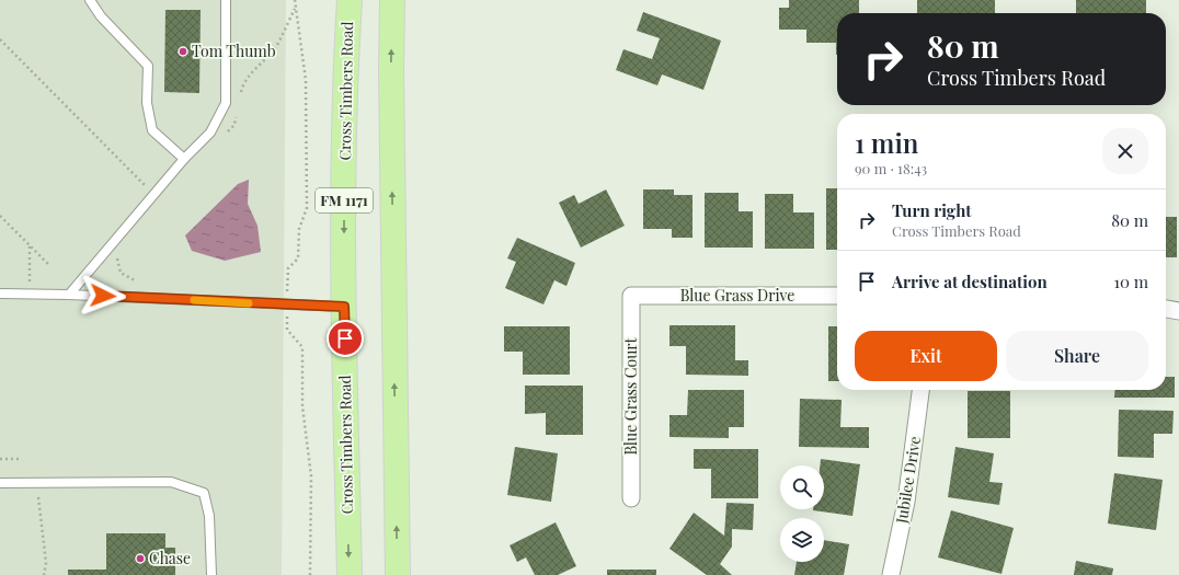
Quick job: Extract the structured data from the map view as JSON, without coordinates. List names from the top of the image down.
{
  "streets": {
    "main road": ["Cross Timbers Road", "FM 1171"],
    "street": ["Blue Grass Drive", "Blue Grass Court", "Jubilee Drive"]
  },
  "crossings": [
    ["Blue Grass Drive", "Blue Grass Court"]
  ],
  "places": ["Tom Thumb", "Chase"],
  "page": {
    "turn": ["80 m", "Cross Timbers Road"],
    "heading": ["1 min", "90 m · 18:43"],
    "list": [
      {
        "name": "Turn right",
        "note": "Cross Timbers Road",
        "value": "80 m"
      },
      {
        "name": "Arrive at destination",
        "value": "10 m"
      }
    ],
    "buttons": ["Exit", "Share"]
  }
}
